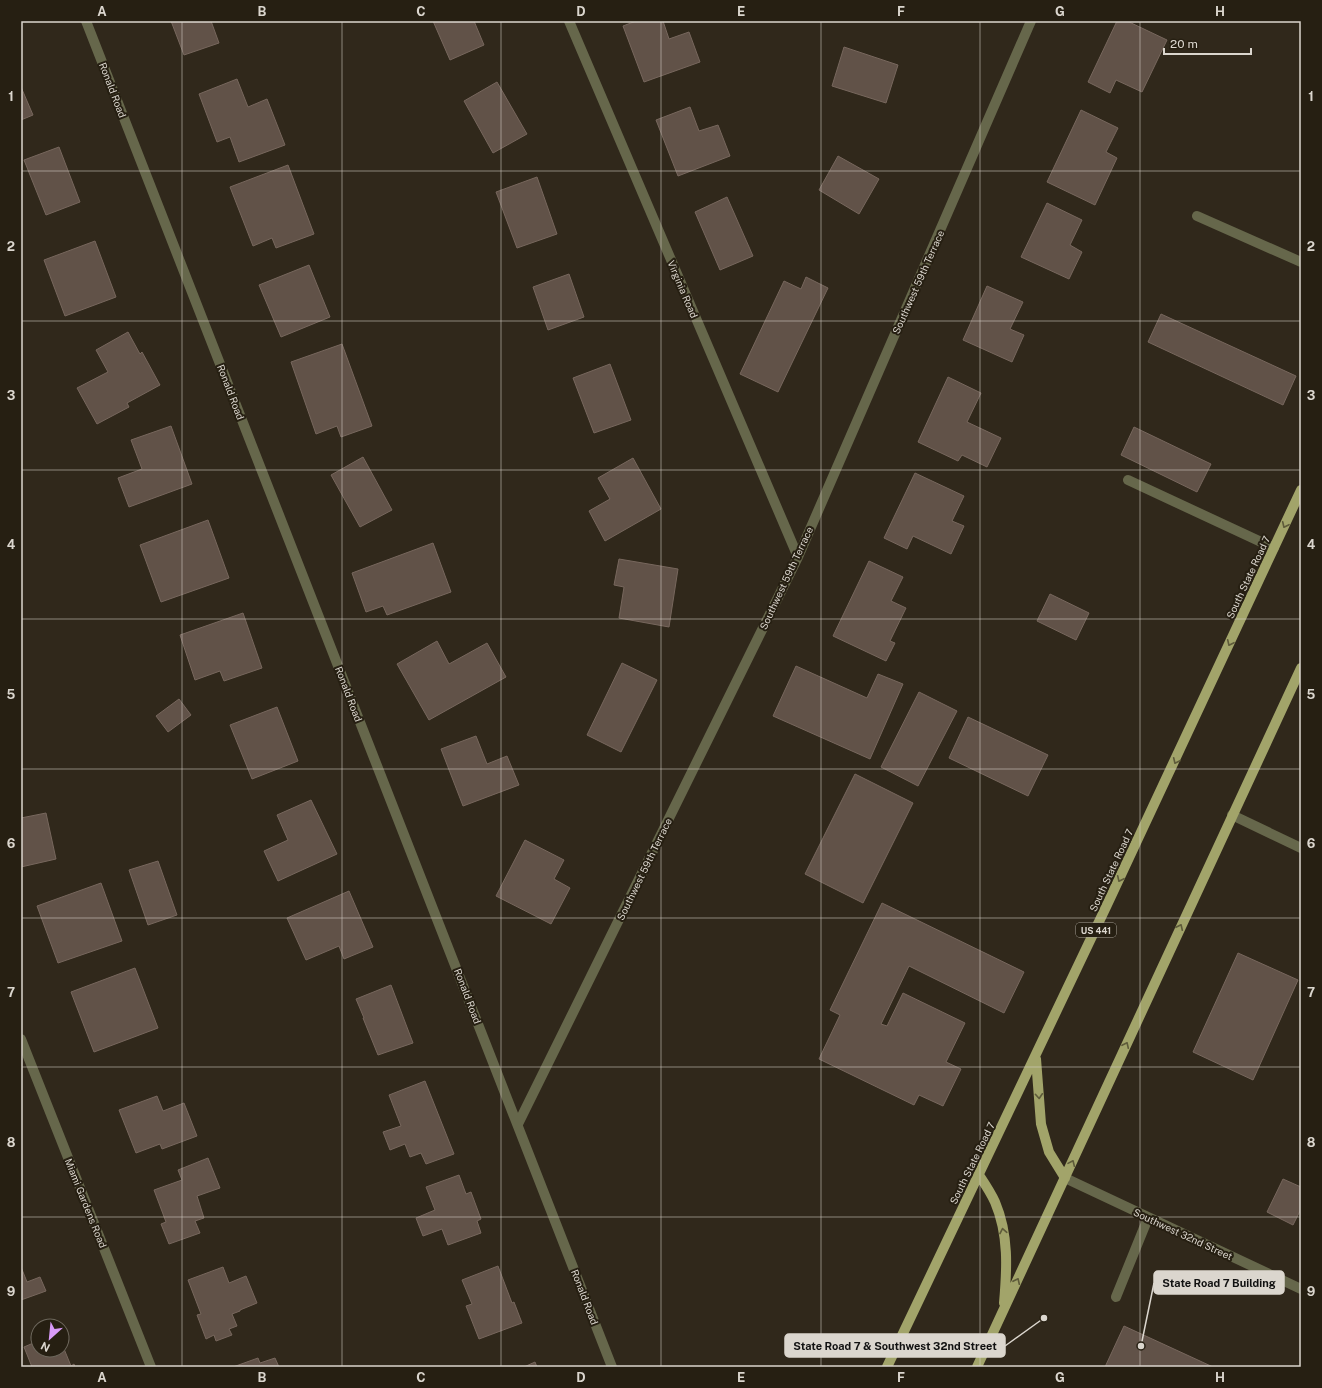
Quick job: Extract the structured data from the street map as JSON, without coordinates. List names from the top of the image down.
{
  "streets": {
    "main road": ["South State Road 7", "US 441"],
    "street": [
      "Ronald Road",
      "Southwest 59th Terrace",
      "Virginia Road",
      "Miami Gardens Road",
      "Southwest 32nd Street"
    ]
  },
  "crossings": [
    ["Ronald Road", "Southwest 59th Terrace"],
    ["Southwest 59th Terrace", "Virginia Road"]
  ],
  "places": ["State Road 7 & Southwest 32nd Street", "State Road 7 Building"],
  "scale_bar": "20 m",
  "north": "bottom left",
  "grid": {
    "columns": [
      "A",
      "B",
      "C",
      "D",
      "E",
      "F",
      "G",
      "H"
    ],
    "rows": [
      "1",
      "2",
      "3",
      "4",
      "5",
      "6",
      "7",
      "8",
      "9"
    ]
  }
}
